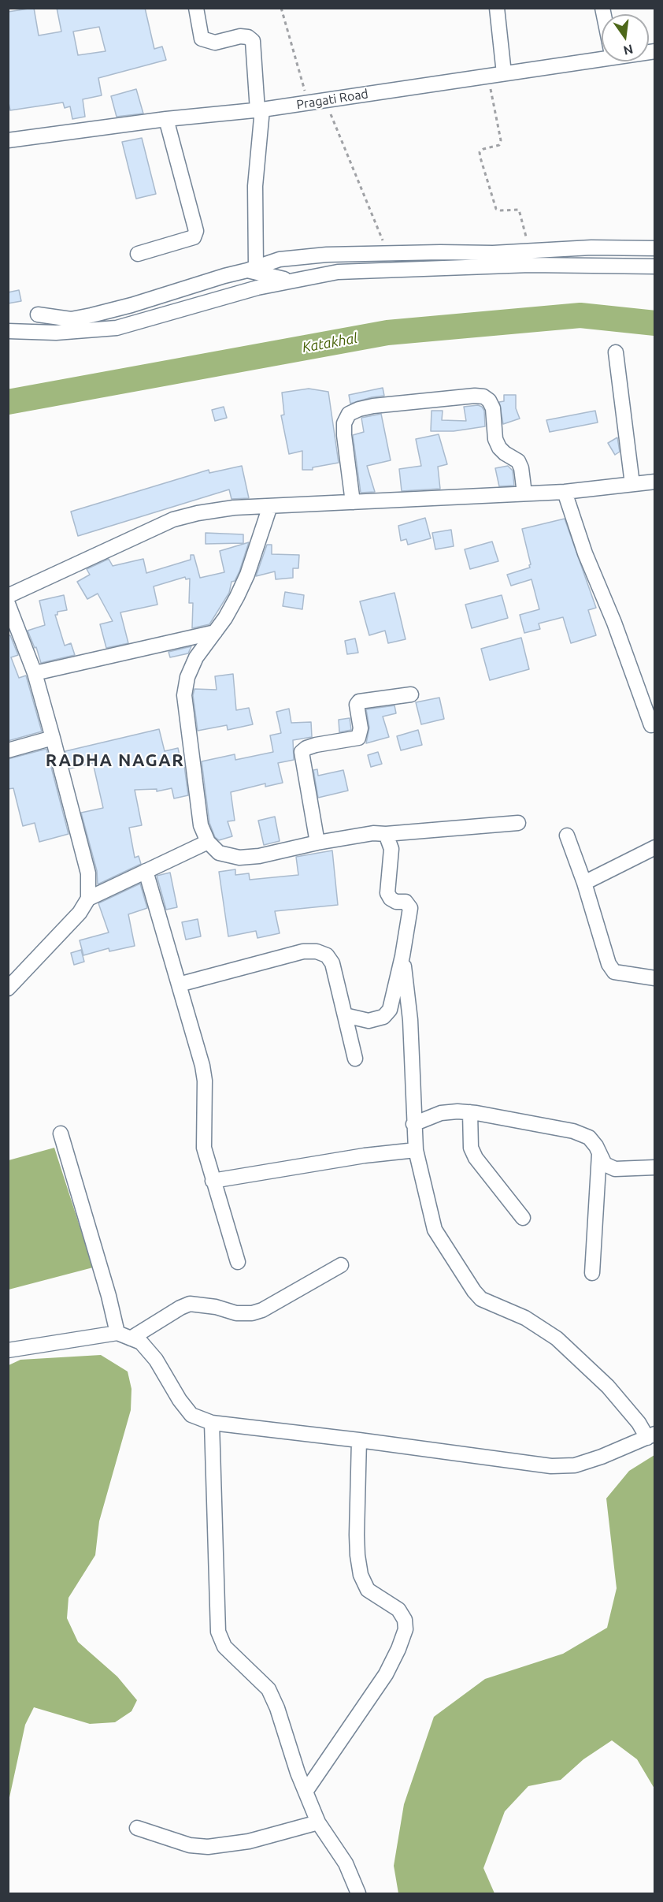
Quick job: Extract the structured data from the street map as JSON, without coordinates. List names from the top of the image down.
{
  "streets": {
    "street": ["Pragati Road"]
  },
  "districts": ["RADHA NAGAR"],
  "water": ["Katakhal"],
  "north": "bottom"
}
